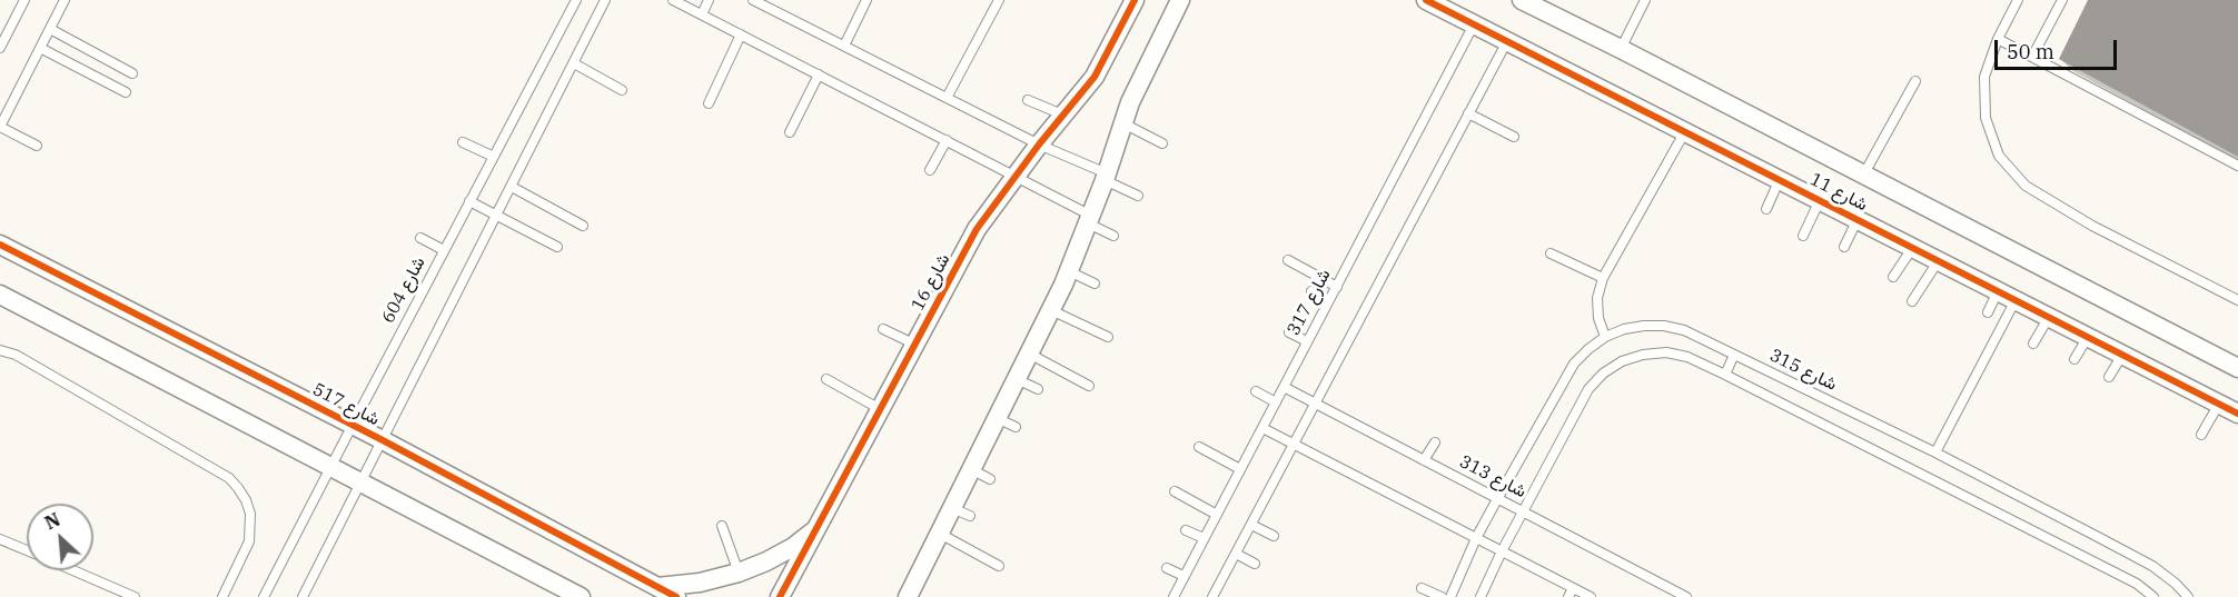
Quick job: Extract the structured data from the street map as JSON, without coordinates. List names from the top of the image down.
{
  "streets": {
    "street": ["شارع 11", "شارع 16", "شارع 517"],
    "lane": [
      "شارع 604",
      "شارع 317",
      "شارع 315",
      "شارع 313"
    ]
  },
  "crossings": [
    ["شارع 11", "شارع 317"],
    ["شارع 604", "شارع 517"],
    ["شارع 317", "شارع 313"],
    ["شارع 315", "شارع 313"]
  ],
  "scale_bar": "50 m",
  "north": "top left"
}
